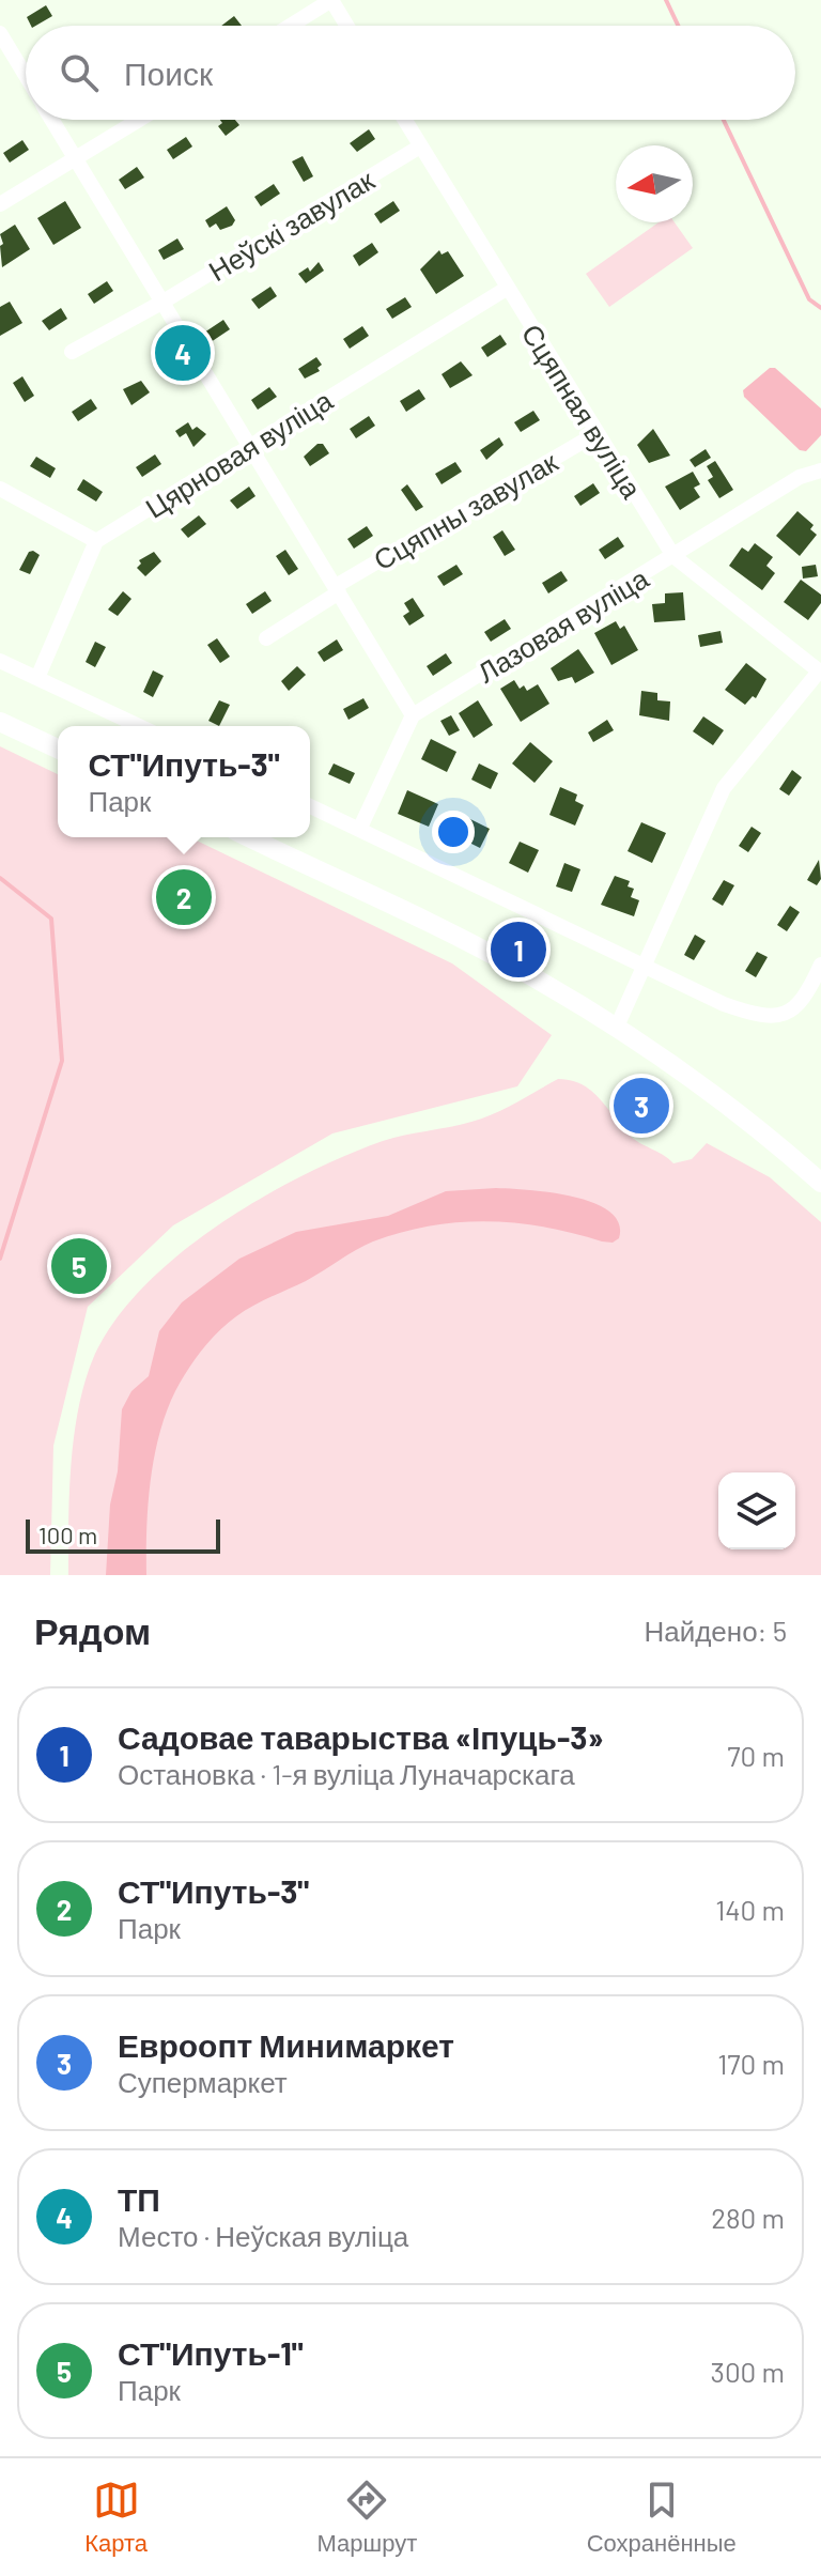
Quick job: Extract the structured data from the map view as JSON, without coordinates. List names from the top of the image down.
{
  "streets": {
    "street": [
      "Неўскі завулак",
      "Сцяпная вуліца",
      "Цярновая вуліца",
      "Сцяпны завулак",
      "Лазовая вуліца"
    ]
  },
  "crossings": [
    ["Неўскі завулак", "Сцяпная вуліца"],
    ["Сцяпная вуліца", "Цярновая вуліца"],
    ["Сцяпная вуліца", "Сцяпны завулак"],
    ["Сцяпная вуліца", "Лазовая вуліца"]
  ],
  "scale_bar": "100 m",
  "north": "left",
  "page": {
    "search": "Поиск",
    "pins": [
      "4",
      "2",
      "1",
      "3",
      "5"
    ],
    "popup": ["СТ\"Ипуть-3\"", "Парк"],
    "scale": "100 m",
    "heading": ["Рядом", "Найдено: 5"],
    "list": [
      {
        "mark": "1",
        "name": "Садовае таварыства «Іпуць-3»",
        "note": "Остановка · 1-я вуліца Луначарскага",
        "value": "70 m"
      },
      {
        "mark": "2",
        "name": "СТ\"Ипуть-3\"",
        "note": "Парк",
        "value": "140 m"
      },
      {
        "mark": "3",
        "name": "Евроопт Минимаркет",
        "note": "Супермаркет",
        "value": "170 m"
      },
      {
        "mark": "4",
        "name": "ТП",
        "note": "Место · Неўская вуліца",
        "value": "280 m"
      },
      {
        "mark": "5",
        "name": "СТ\"Ипуть-1\"",
        "note": "Парк",
        "value": "300 m"
      }
    ],
    "nav": ["Карта", "Маршрут", "Сохранённые"]
  }
}
